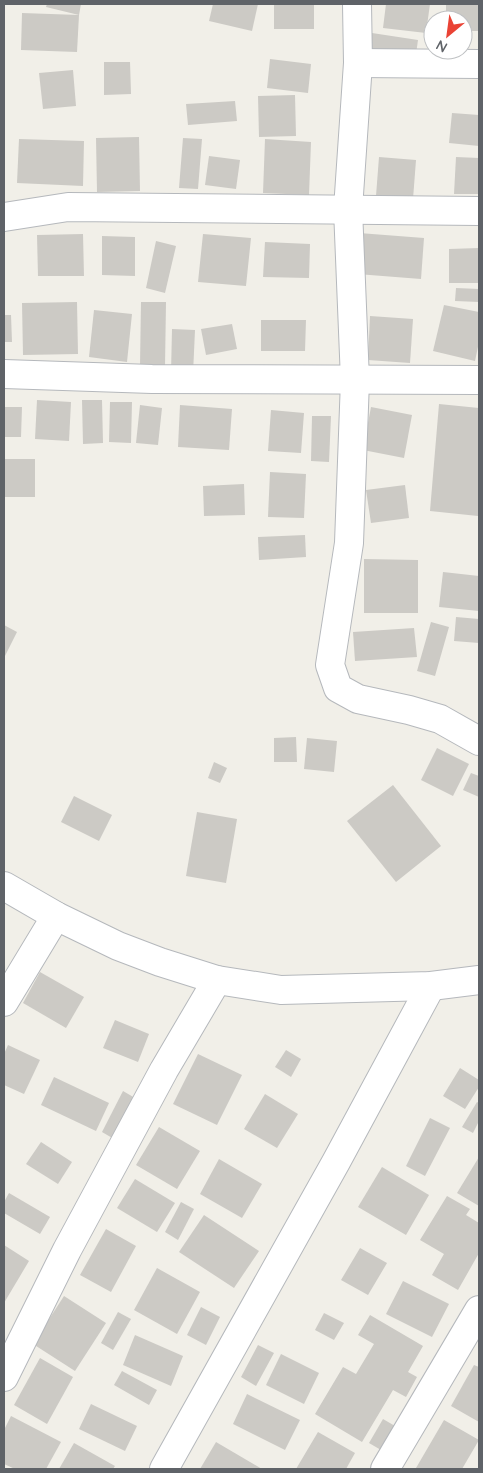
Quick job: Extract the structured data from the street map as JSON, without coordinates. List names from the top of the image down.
{
  "north": "bottom left"
}
